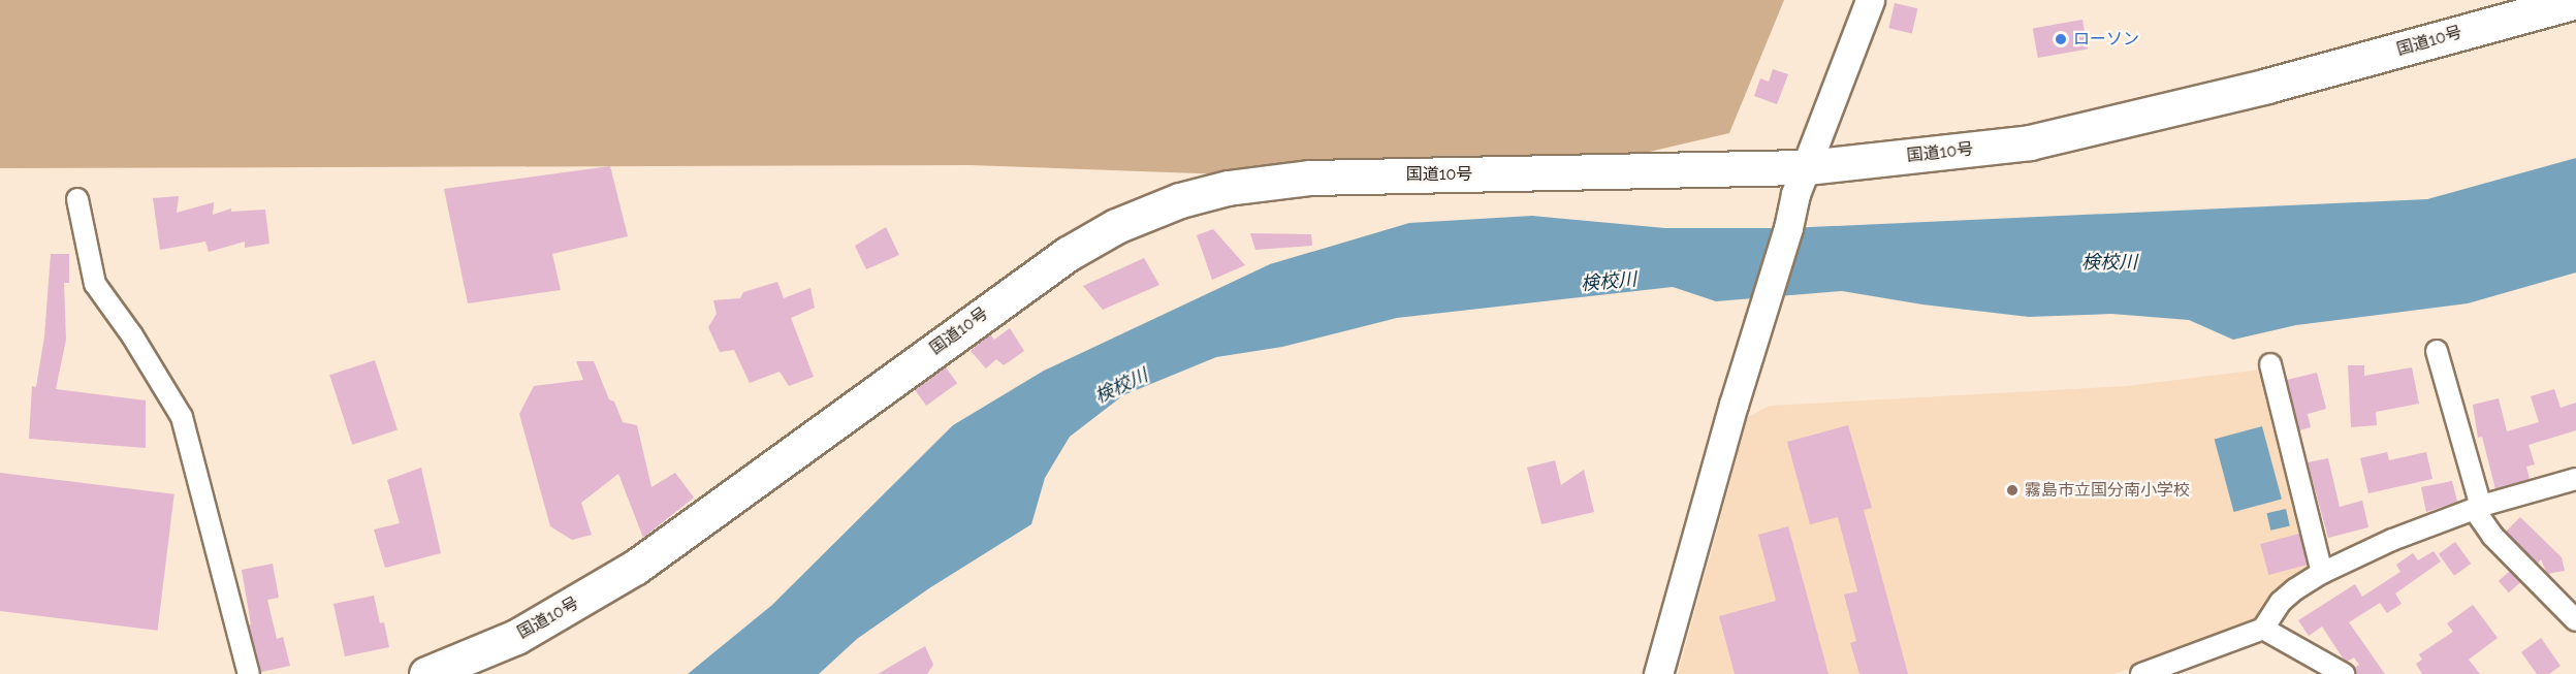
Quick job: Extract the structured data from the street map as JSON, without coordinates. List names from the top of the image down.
{
  "streets": {
    "highway": ["国道10号"]
  },
  "water": ["検校川"],
  "places": ["ローソン", "霧島市立国分南小学校"]
}
